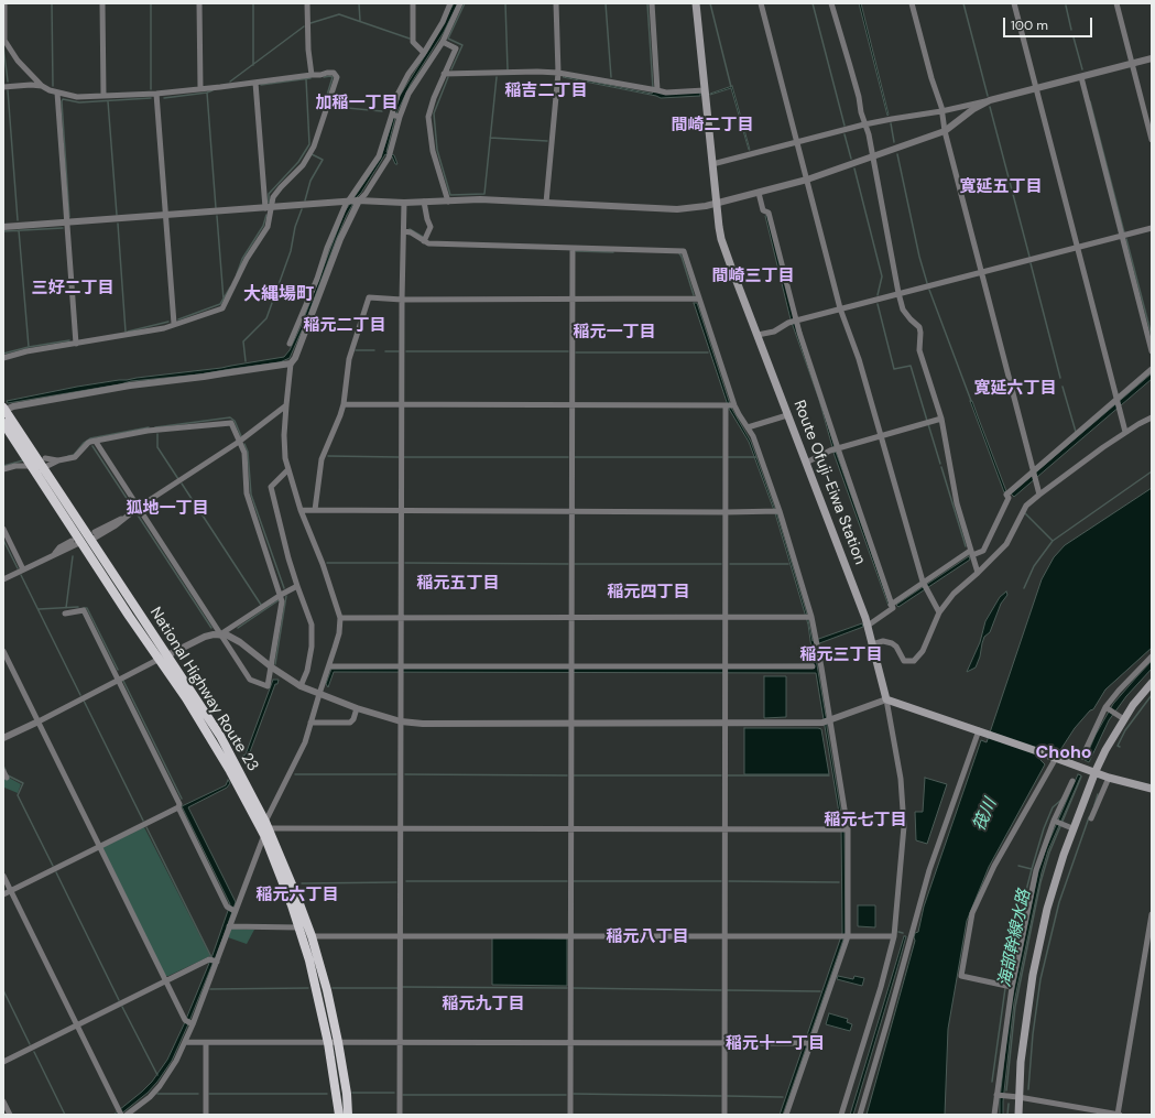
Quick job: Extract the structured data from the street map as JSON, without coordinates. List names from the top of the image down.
{
  "streets": {
    "highway": ["National Highway Route 23"],
    "main road": ["Route Ofuji-Eiwa Station"]
  },
  "districts": [
    "稲吉二丁目",
    "加稲一丁目",
    "間崎二丁目",
    "寛延五丁目",
    "間崎三丁目",
    "三好二丁目",
    "大縄場町",
    "稲元二丁目",
    "稲元一丁目",
    "寛延六丁目",
    "狐地一丁目",
    "稲元五丁目",
    "稲元四丁目",
    "稲元三丁目",
    "Choho",
    "稲元七丁目",
    "稲元六丁目",
    "稲元八丁目",
    "稲元九丁目",
    "稲元十一丁目"
  ],
  "water": ["筏川", "海部幹線水路"],
  "scale_bar": "100 m"
}
